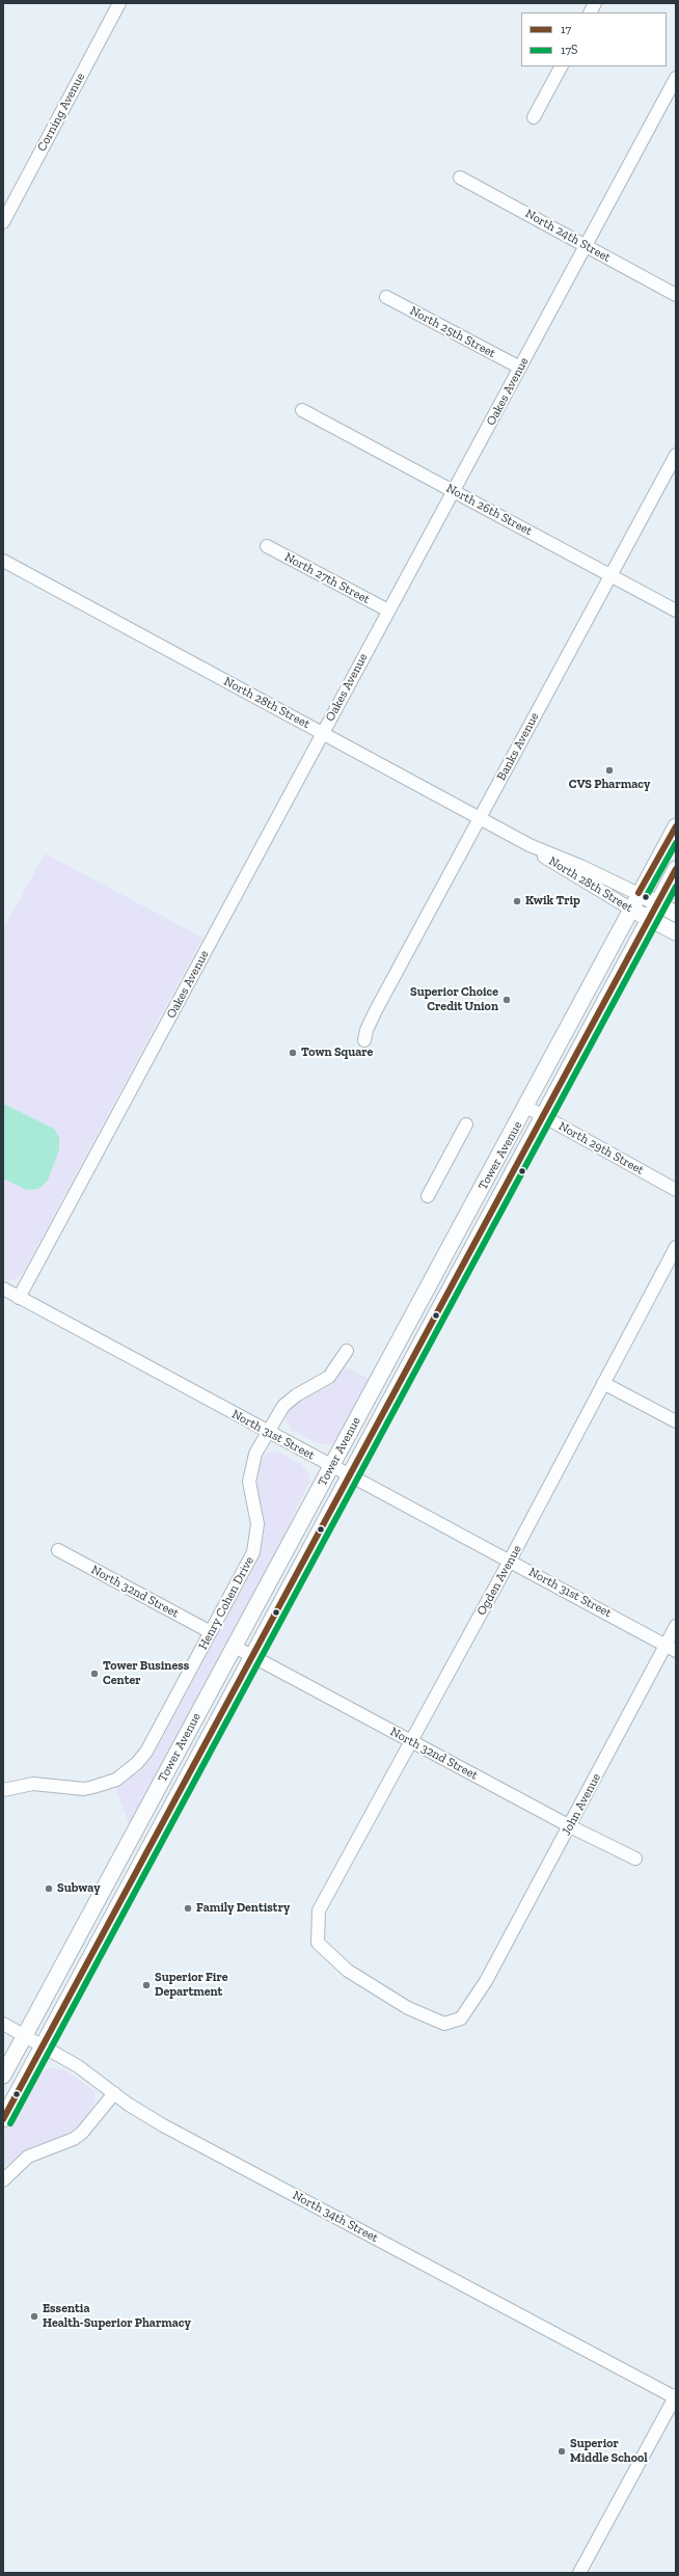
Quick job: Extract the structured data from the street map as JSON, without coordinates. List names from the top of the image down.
{
  "streets": {
    "main road": ["North 28th Street", "Tower Avenue"],
    "street": [
      "Corning Avenue",
      "North 24th Street",
      "North 25th Street",
      "Oakes Avenue",
      "North 26th Street",
      "North 27th Street",
      "Banks Avenue",
      "North 29th Street",
      "North 31st Street",
      "Ogden Avenue",
      "North 32nd Street",
      "Henry Cohen Drive",
      "John Avenue",
      "North 34th Street"
    ]
  },
  "crossings": [
    ["North 24th Street", "Oakes Avenue"],
    ["North 25th Street", "Oakes Avenue"],
    ["Oakes Avenue", "North 26th Street"],
    ["Oakes Avenue", "North 27th Street"],
    ["Oakes Avenue", "North 28th Street"],
    ["Oakes Avenue", "North 31st Street"],
    ["North 26th Street", "Banks Avenue"],
    ["North 28th Street", "Banks Avenue"],
    ["North 28th Street", "Tower Avenue"],
    ["North 29th Street", "Tower Avenue"],
    ["Tower Avenue", "North 31st Street"],
    ["Tower Avenue", "North 32nd Street"],
    ["Tower Avenue", "North 34th Street"],
    ["North 31st Street", "Ogden Avenue"],
    ["North 31st Street", "Henry Cohen Drive"],
    ["North 31st Street", "John Avenue"],
    ["Ogden Avenue", "North 32nd Street"],
    ["Ogden Avenue", "John Avenue"],
    ["North 32nd Street", "Henry Cohen Drive"],
    ["North 32nd Street", "John Avenue"]
  ],
  "places": [
    "CVS Pharmacy",
    "Kwik Trip",
    "Superior Choice Credit Union",
    "Town Square",
    "Tower Business Center",
    "Subway",
    "Family Dentistry",
    "Superior Fire Department",
    "Essentia Health-Superior Pharmacy",
    "Superior Middle School"
  ],
  "lines": ["transit line 17", "transit line 17S"],
  "legend": ["17", "17S"]
}
